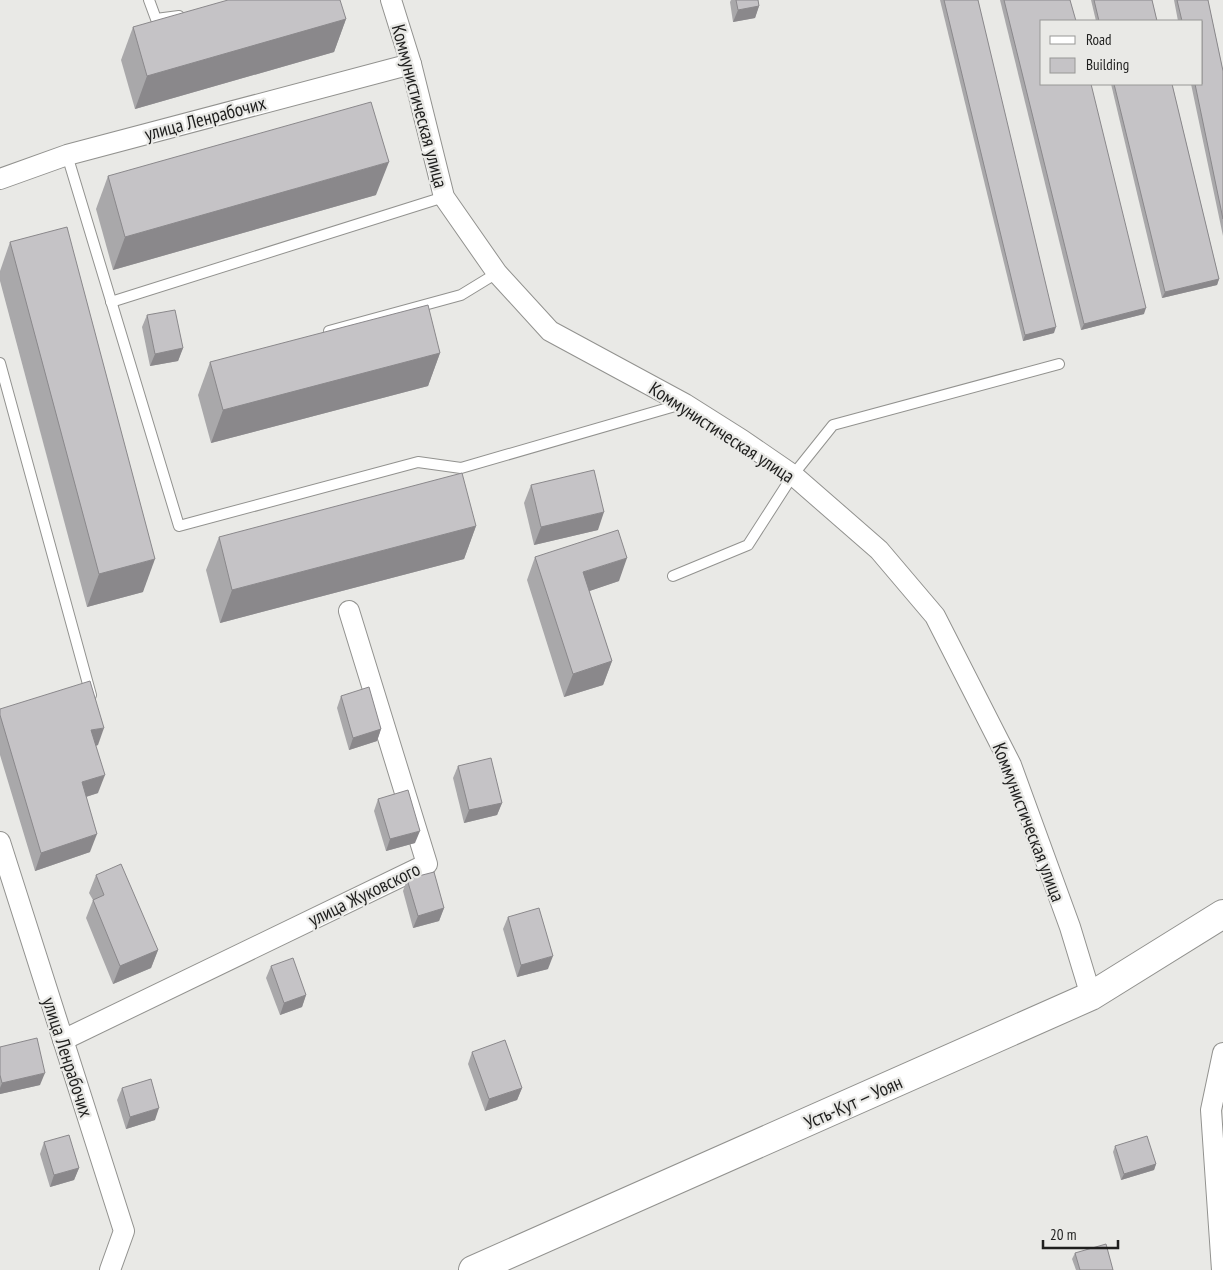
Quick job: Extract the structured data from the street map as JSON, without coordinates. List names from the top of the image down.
{
  "streets": {
    "main road": ["Усть-Кут — Уоян"],
    "street": ["Коммунистическая улица", "улица Ленрабочих", "улица Жуковского"]
  },
  "crossings": [
    ["Коммунистическая улица", "улица Ленрабочих"],
    ["Коммунистическая улица", "Усть-Кут — Уоян"],
    ["улица Ленрабочих", "улица Жуковского"]
  ],
  "legend": ["Road", "Building"],
  "scale_bar": "20 m"
}
